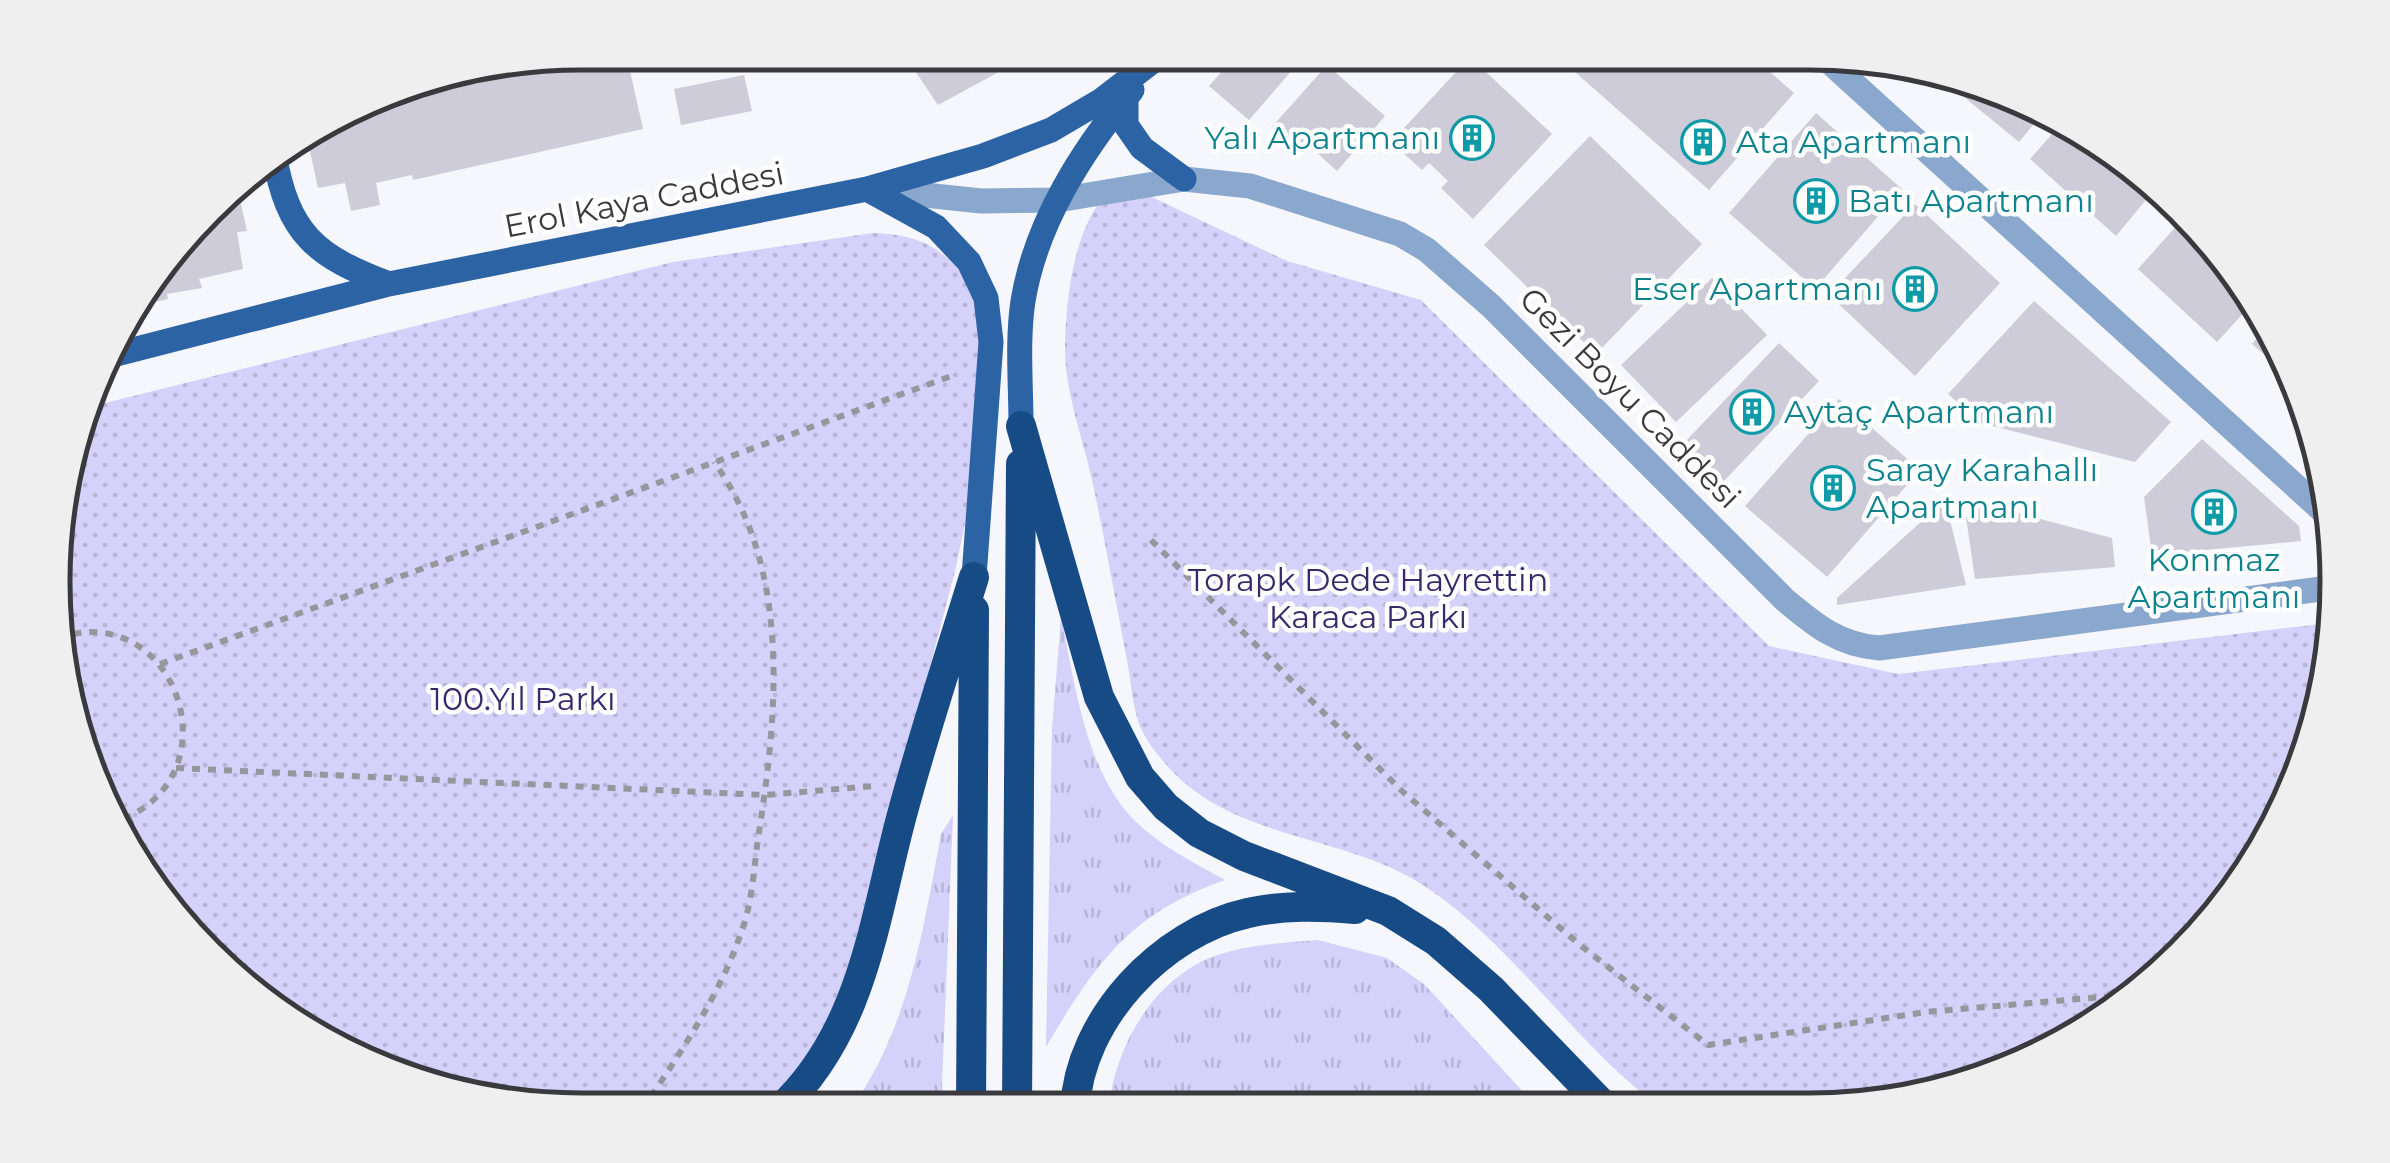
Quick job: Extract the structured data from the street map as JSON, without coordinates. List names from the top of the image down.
{
  "streets": {
    "main road": ["Erol Kaya Caddesi"],
    "street": ["Gezi Boyu Caddesi"]
  },
  "crossings": [
    ["Erol Kaya Caddesi", "Gezi Boyu Caddesi"]
  ],
  "parks": ["Torapk Dede Hayrettin Karaca Parkı", "100.Yıl Parkı"],
  "places": {
    "building": [
      "Yalı Apartmanı",
      "Ata Apartmanı",
      "Batı Apartmanı",
      "Eser Apartmanı",
      "Aytaç Apartmanı",
      "Saray Karahallı Apartmanı",
      "Konmaz Apartmanı"
    ]
  }
}
